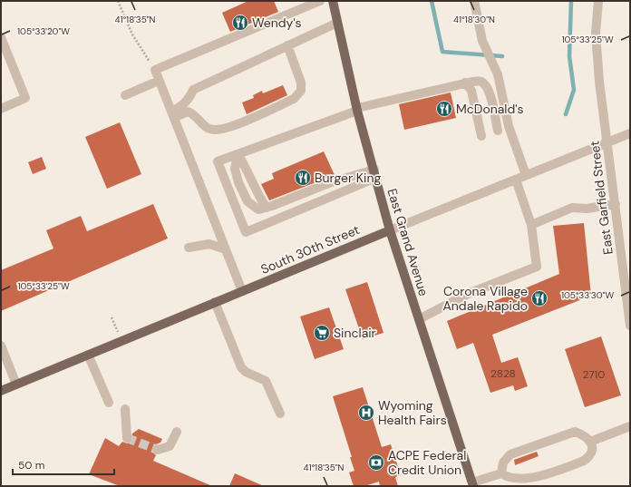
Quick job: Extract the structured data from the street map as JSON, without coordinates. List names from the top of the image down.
{
  "streets": {
    "main road": ["East Grand Avenue", "South 30th Street"],
    "street": ["East Garfield Street"]
  },
  "crossings": [
    ["East Garfield Street", "South 30th Street"],
    ["East Grand Avenue", "South 30th Street"]
  ],
  "places": {
    "restaurant": [
      "Wendy's",
      "McDonald's",
      "Burger King",
      "Corona Village Andale Rapido"
    ],
    "supermarket": ["Sinclair"],
    "hospital": ["Wyoming Health Fairs"],
    "bank": ["ACPE Federal Credit Union"]
  },
  "house_numbers": ["2828", "2710"],
  "scale_bar": "50 m",
  "coordinates": [
    "41°18'35\"N",
    "41°18'30\"N",
    "105°33'20\"W",
    "105°33'25\"W",
    "105°33'30\"W"
  ]
}
